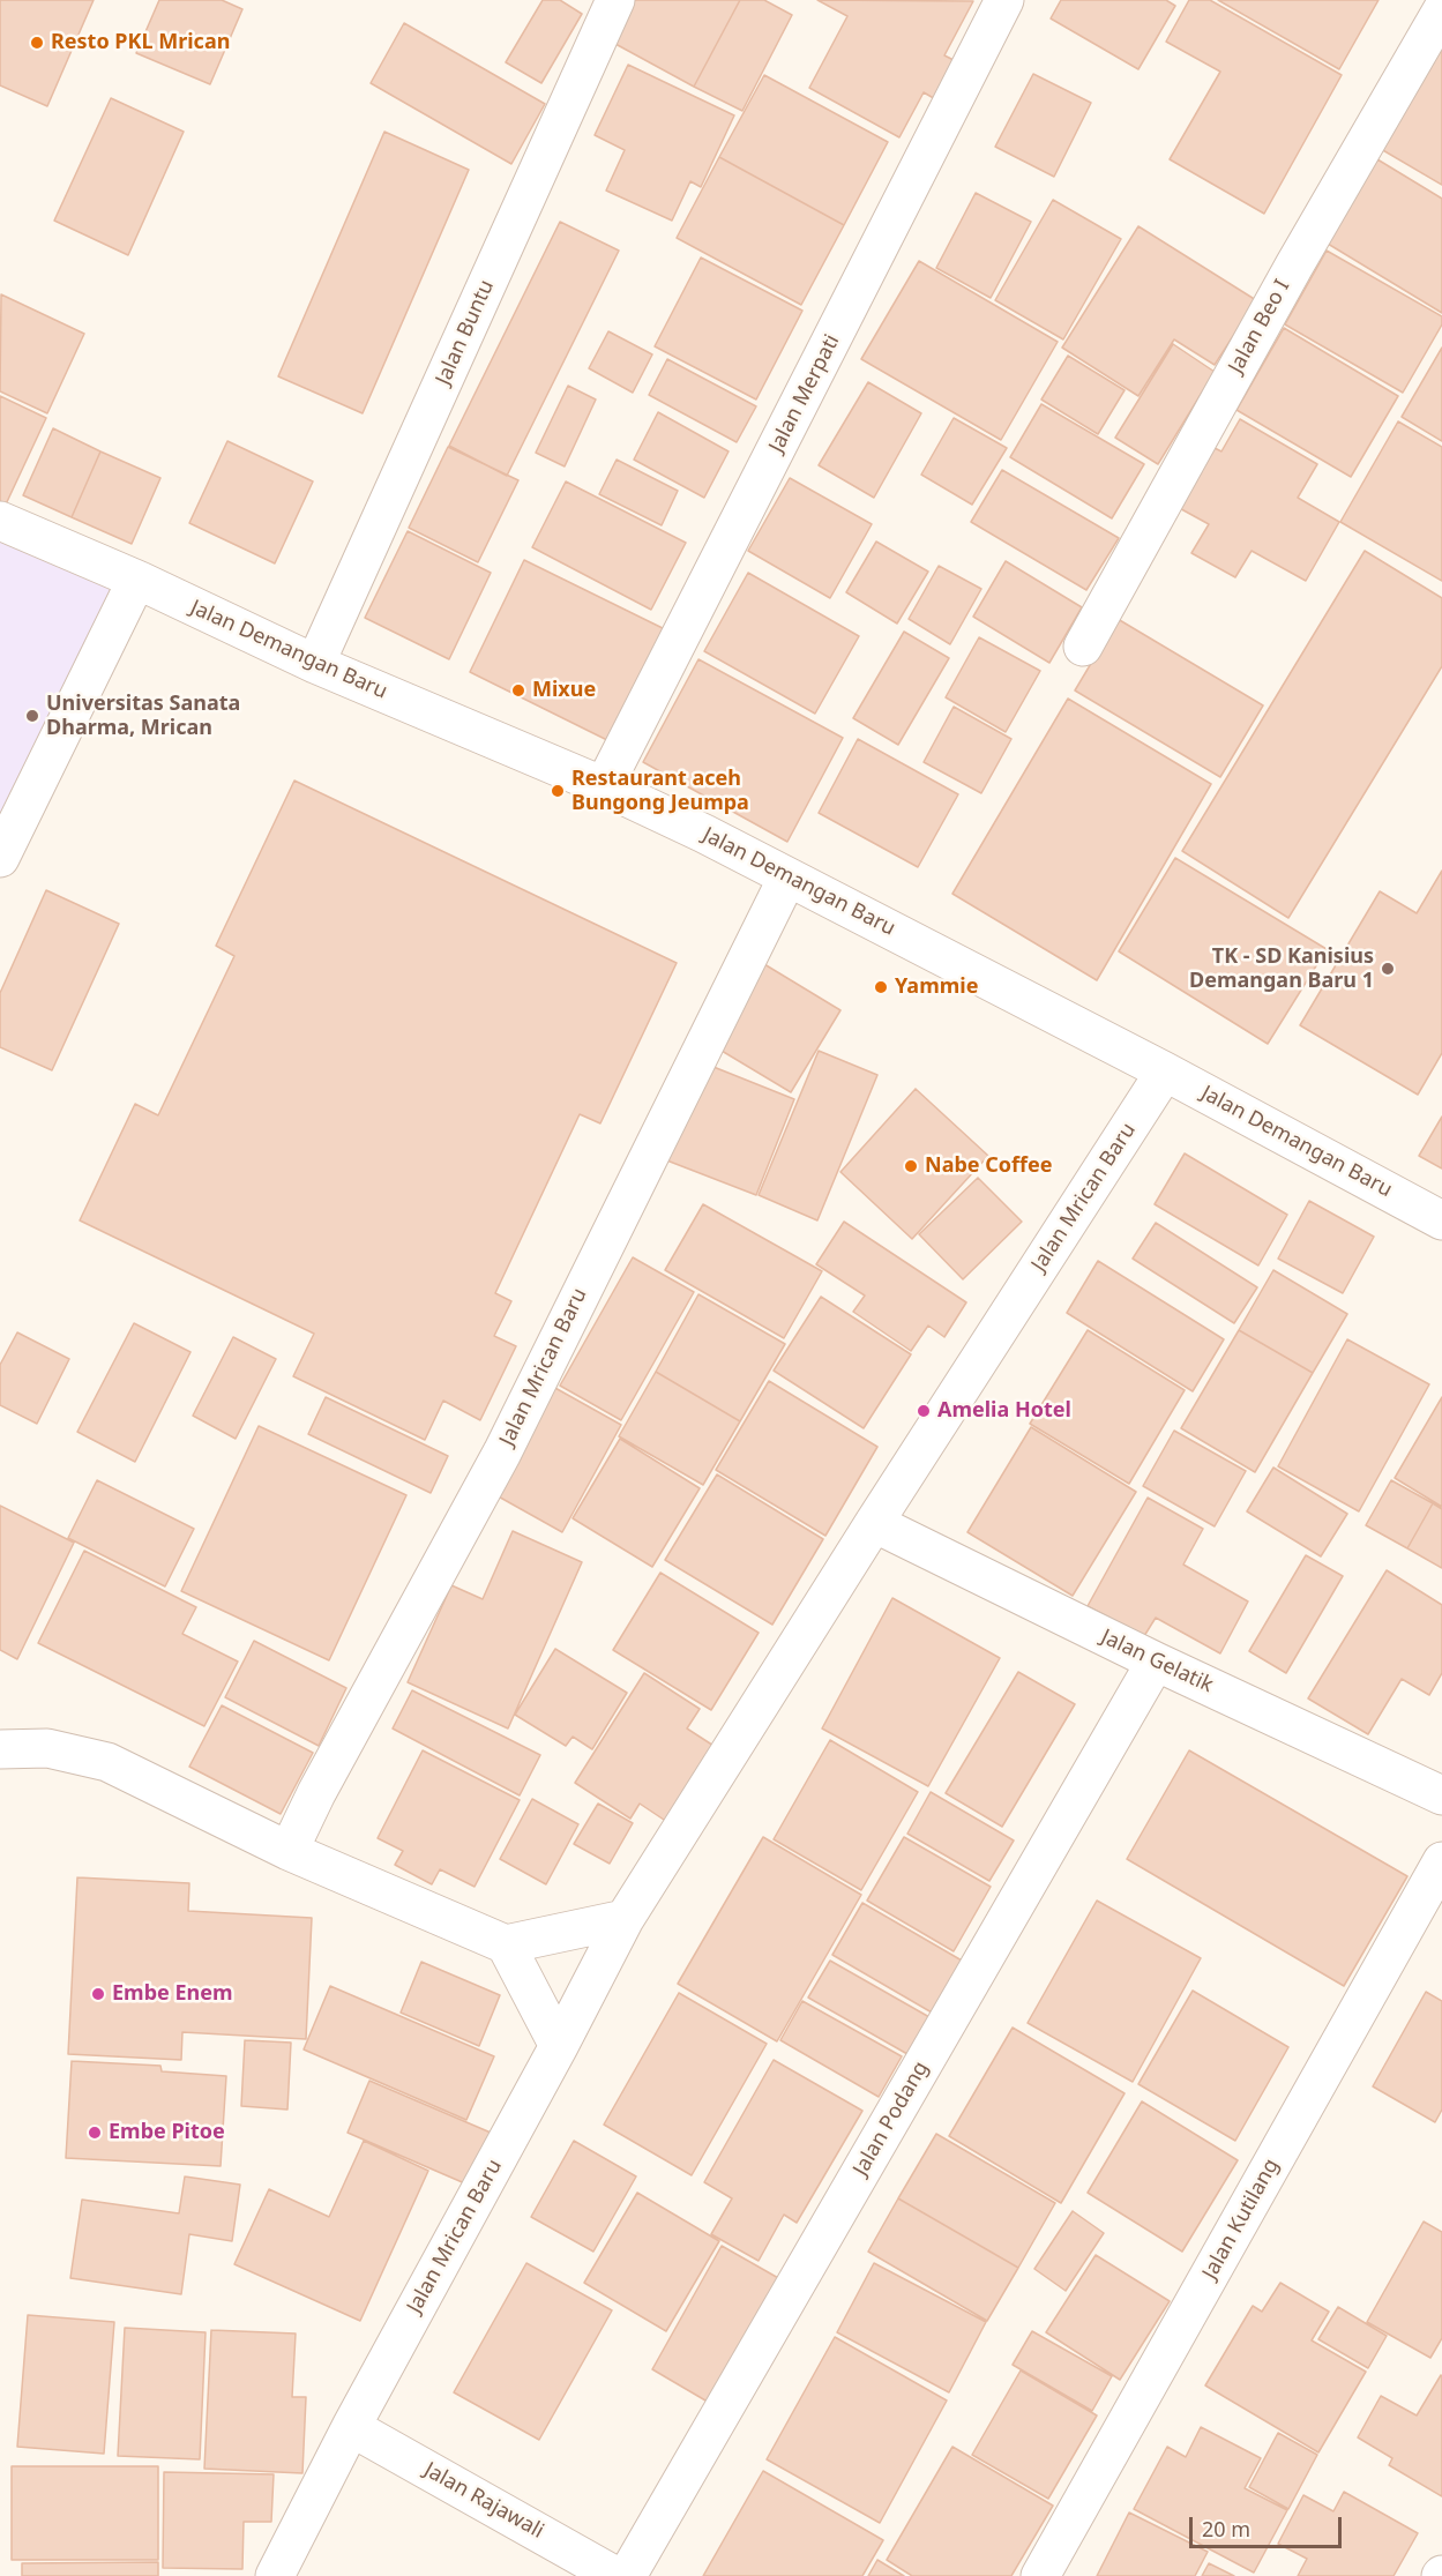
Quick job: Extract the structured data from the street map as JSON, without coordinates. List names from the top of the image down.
{
  "streets": {
    "street": [
      "Jalan Beo I",
      "Jalan Buntu",
      "Jalan Merpati",
      "Jalan Demangan Baru",
      "Jalan Mrican Baru",
      "Jalan Gelatik",
      "Jalan Podang",
      "Jalan Kutilang",
      "Jalan Rajawali"
    ]
  },
  "crossings": [
    ["Jalan Buntu", "Jalan Demangan Baru"],
    ["Jalan Merpati", "Jalan Demangan Baru"],
    ["Jalan Demangan Baru", "Jalan Mrican Baru"],
    ["Jalan Mrican Baru", "Jalan Gelatik"],
    ["Jalan Mrican Baru", "Jalan Rajawali"],
    ["Jalan Gelatik", "Jalan Podang"]
  ],
  "places": [
    "Resto PKL Mrican",
    "Mixue",
    "Universitas Sanata Dharma, Mrican",
    "Restaurant aceh Bungong Jeumpa",
    "TK - SD Kanisius Demangan Baru 1",
    "Yammie",
    "Nabe Coffee",
    "Amelia Hotel",
    "Embe Enem",
    "Embe Pitoe"
  ],
  "scale_bar": "20 m"
}
